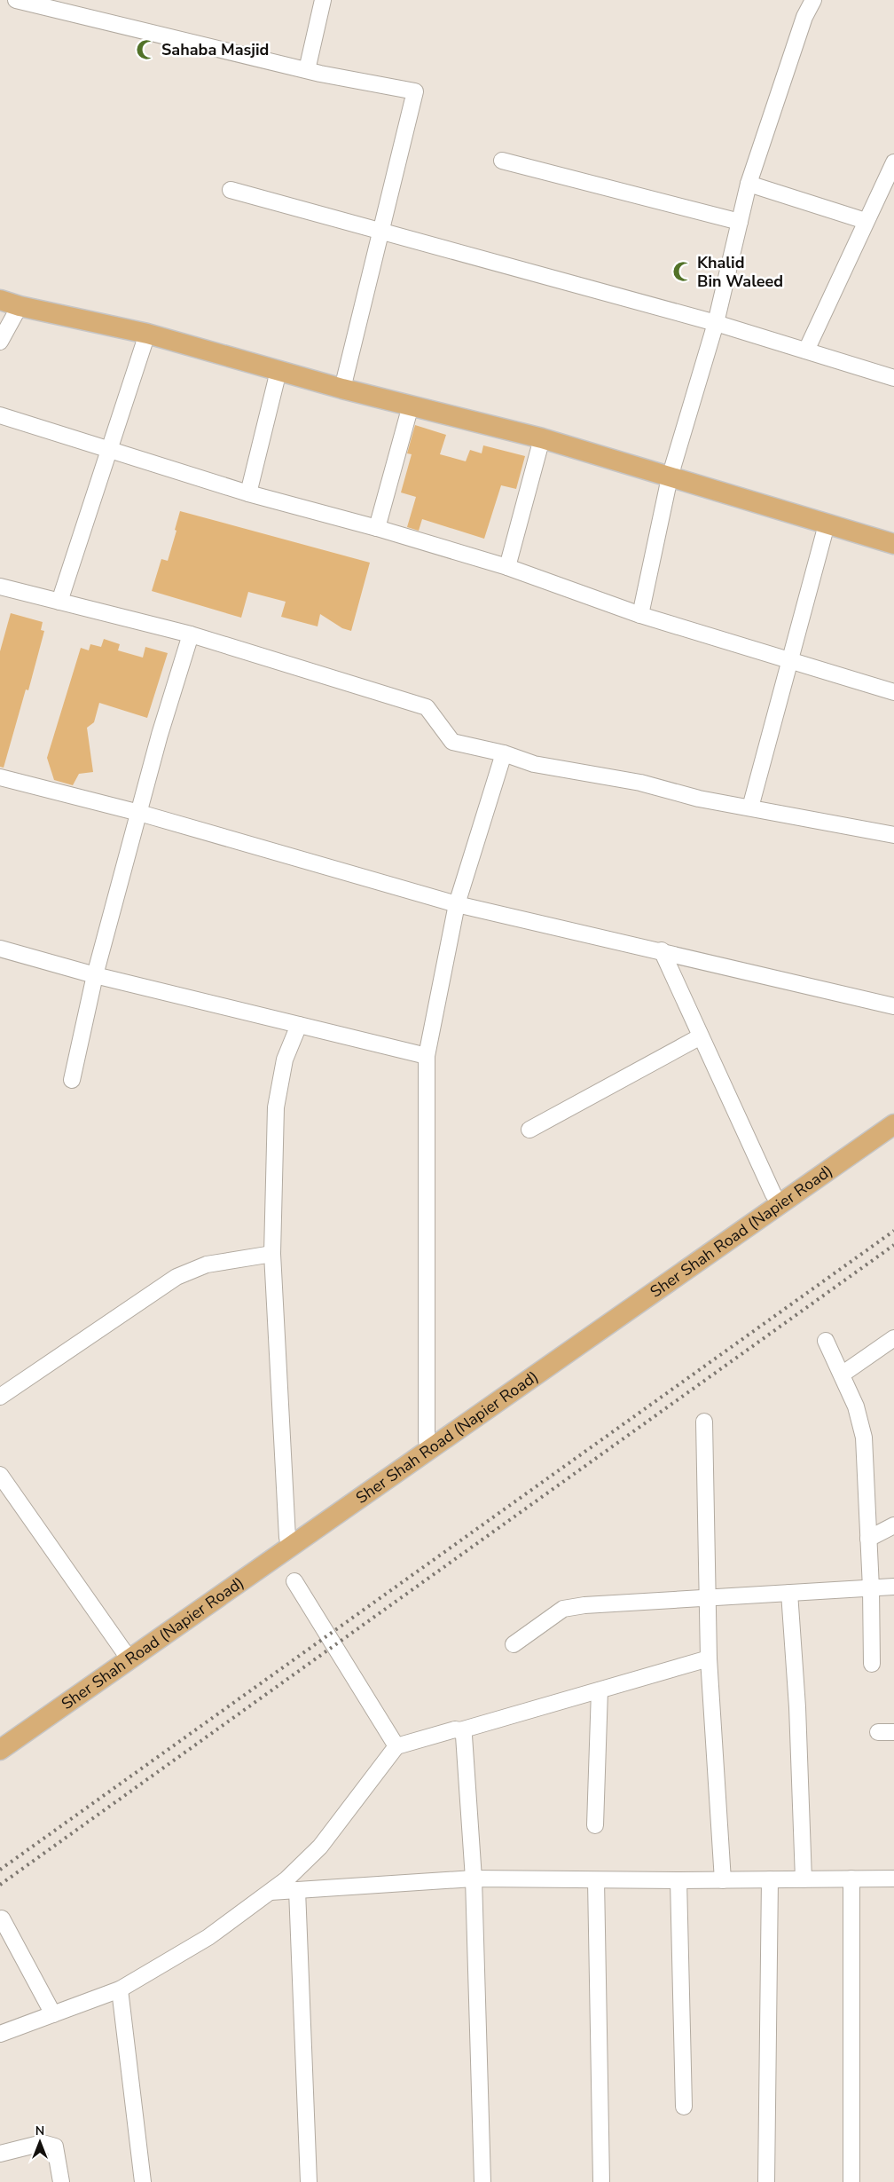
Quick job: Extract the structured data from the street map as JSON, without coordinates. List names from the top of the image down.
{
  "streets": {
    "main road": ["Sher Shah Road (Napier Road)"]
  },
  "places": {
    "mosque": ["Sahaba Masjid", "Khalid Bin Waleed"]
  },
  "north": "top"
}
